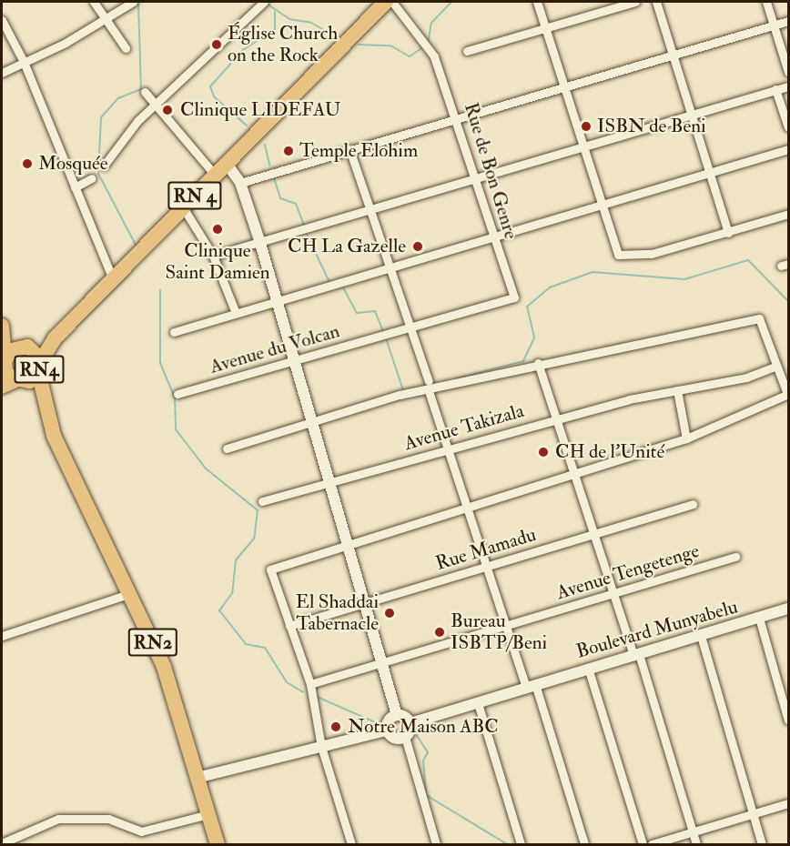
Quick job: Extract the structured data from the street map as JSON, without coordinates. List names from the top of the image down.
{
  "streets": {
    "highway": ["RN 4", "RN4", "RN2"],
    "street": [
      "Rue de Bon Genre",
      "Avenue du Volcan",
      "Avenue Takizala",
      "Rue Mamadu",
      "Avenue Tengetenge",
      "Boulevard Munyabelu"
    ]
  },
  "crossings": [
    ["Rue de Bon Genre", "Avenue du Volcan"],
    ["RN 4", "RN4"],
    ["RN4", "RN2"]
  ],
  "places": [
    "Église Church on the Rock",
    "Clinique LIDEFAU",
    "ISBN de Beni",
    "Temple Elohim",
    "Mosquée",
    "Clinique Saint Damien",
    "CH La Gazelle",
    "CH de l'Unité",
    "El Shaddai Tabernacle",
    "Bureau ISBTP/Beni",
    "Notre Maison ABC"
  ]
}
